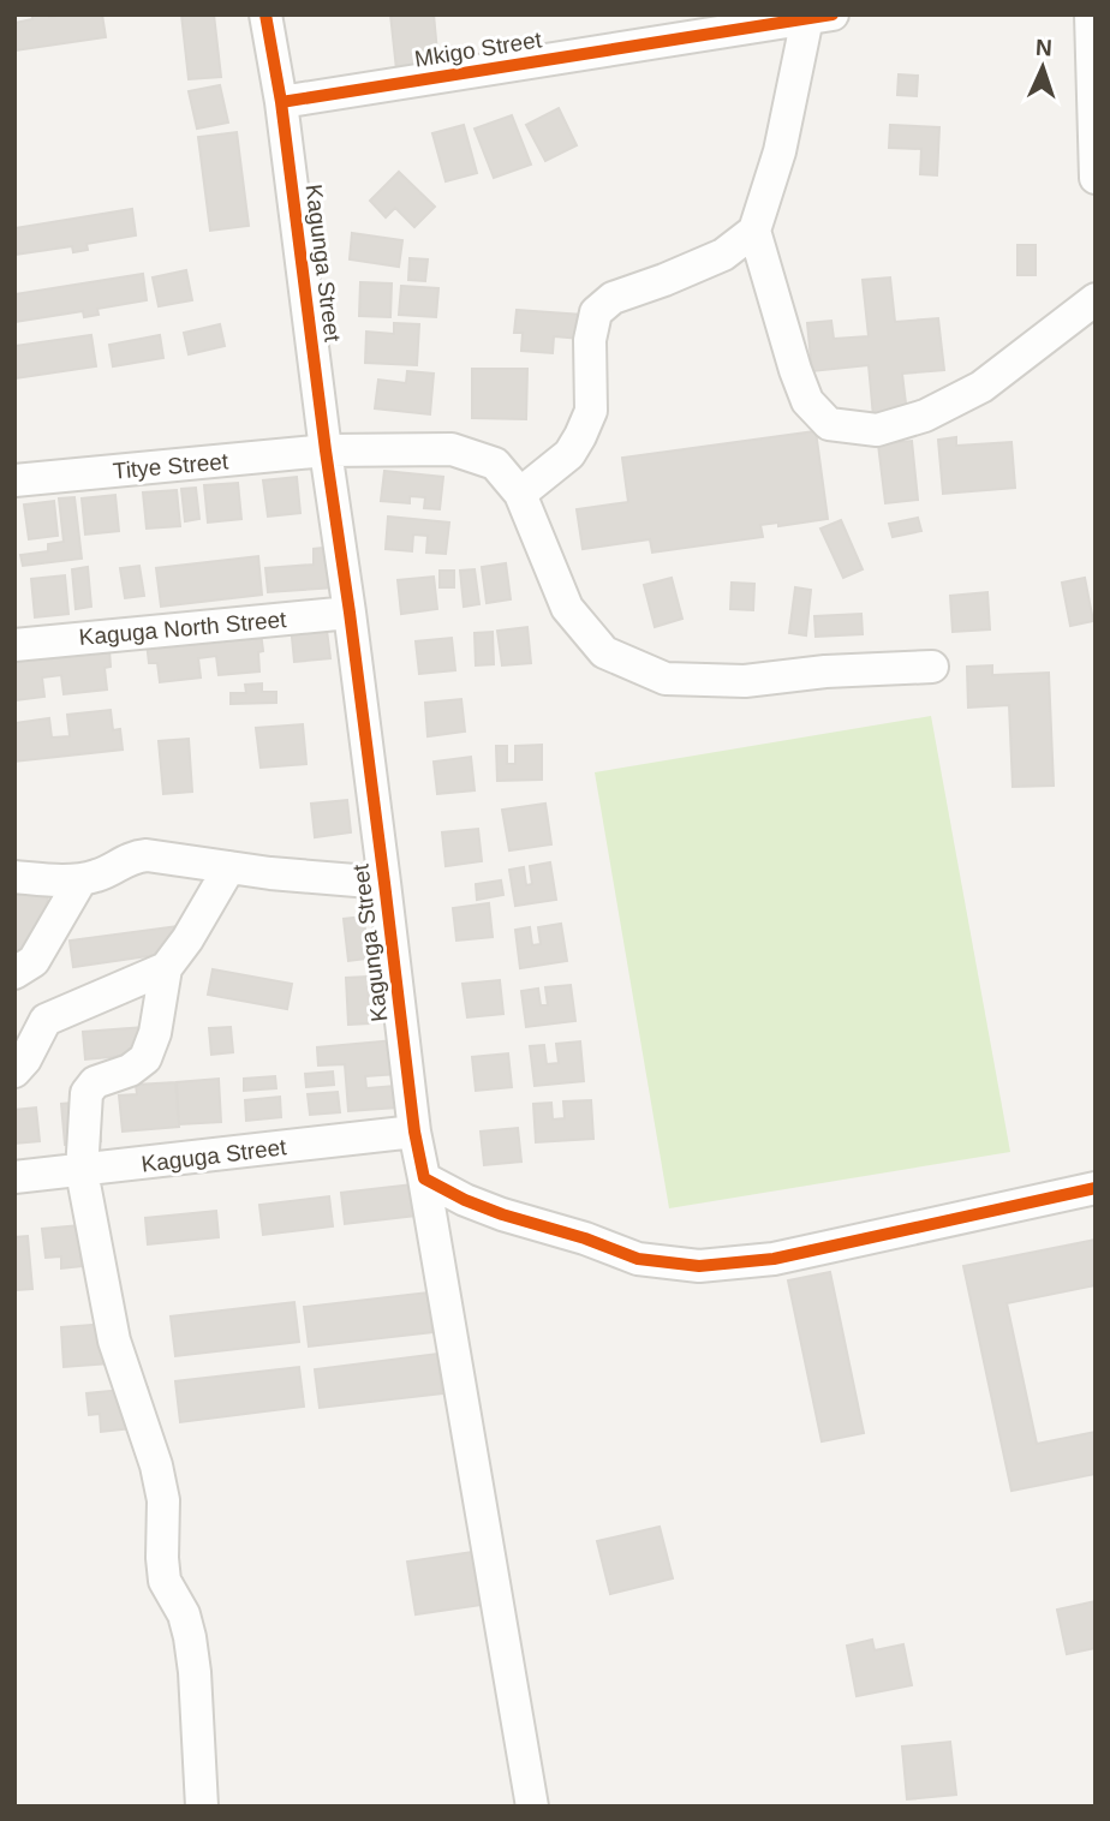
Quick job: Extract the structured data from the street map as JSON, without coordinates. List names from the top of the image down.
{
  "streets": {
    "street": [
      "Mkigo Street",
      "Kagunga Street",
      "Titye Street",
      "Kaguga North Street",
      "Kaguga Street"
    ]
  },
  "crossings": [
    ["Mkigo Street", "Kagunga Street"],
    ["Kagunga Street", "Titye Street"],
    ["Kagunga Street", "Kaguga North Street"],
    ["Kagunga Street", "Kaguga Street"]
  ],
  "north": "top"
}
